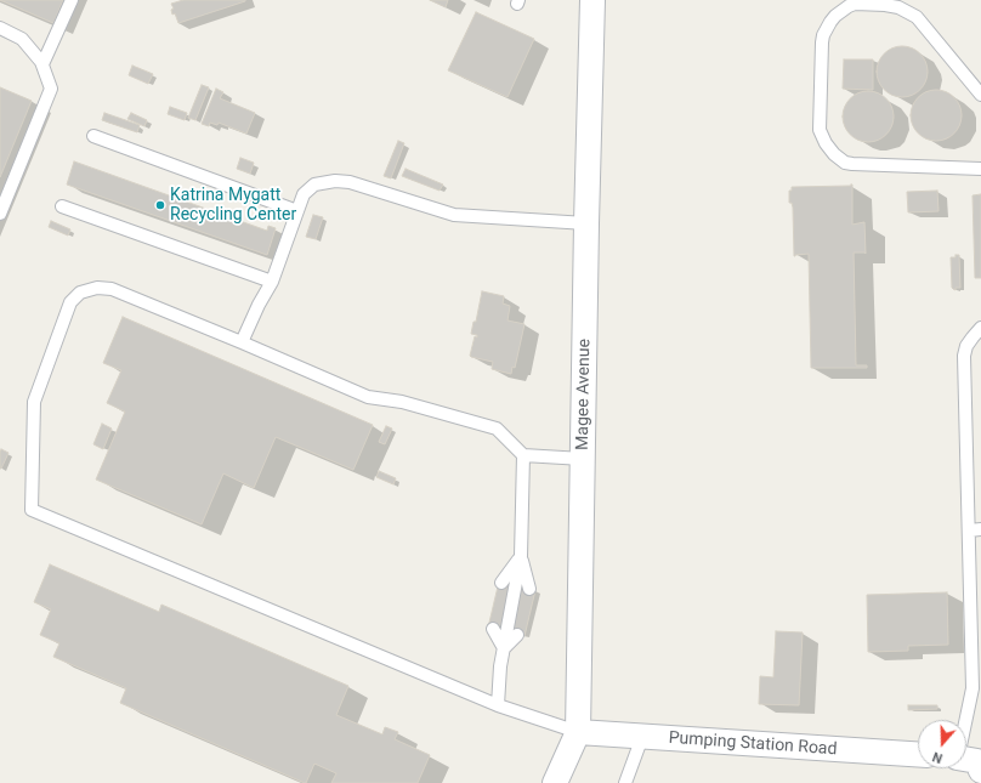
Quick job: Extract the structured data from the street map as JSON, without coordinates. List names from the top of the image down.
{
  "streets": {
    "street": ["Magee Avenue", "Pumping Station Road"]
  },
  "crossings": [
    ["Magee Avenue", "Pumping Station Road"]
  ],
  "places": ["Katrina Mygatt Recycling Center"],
  "north": "bottom"
}
